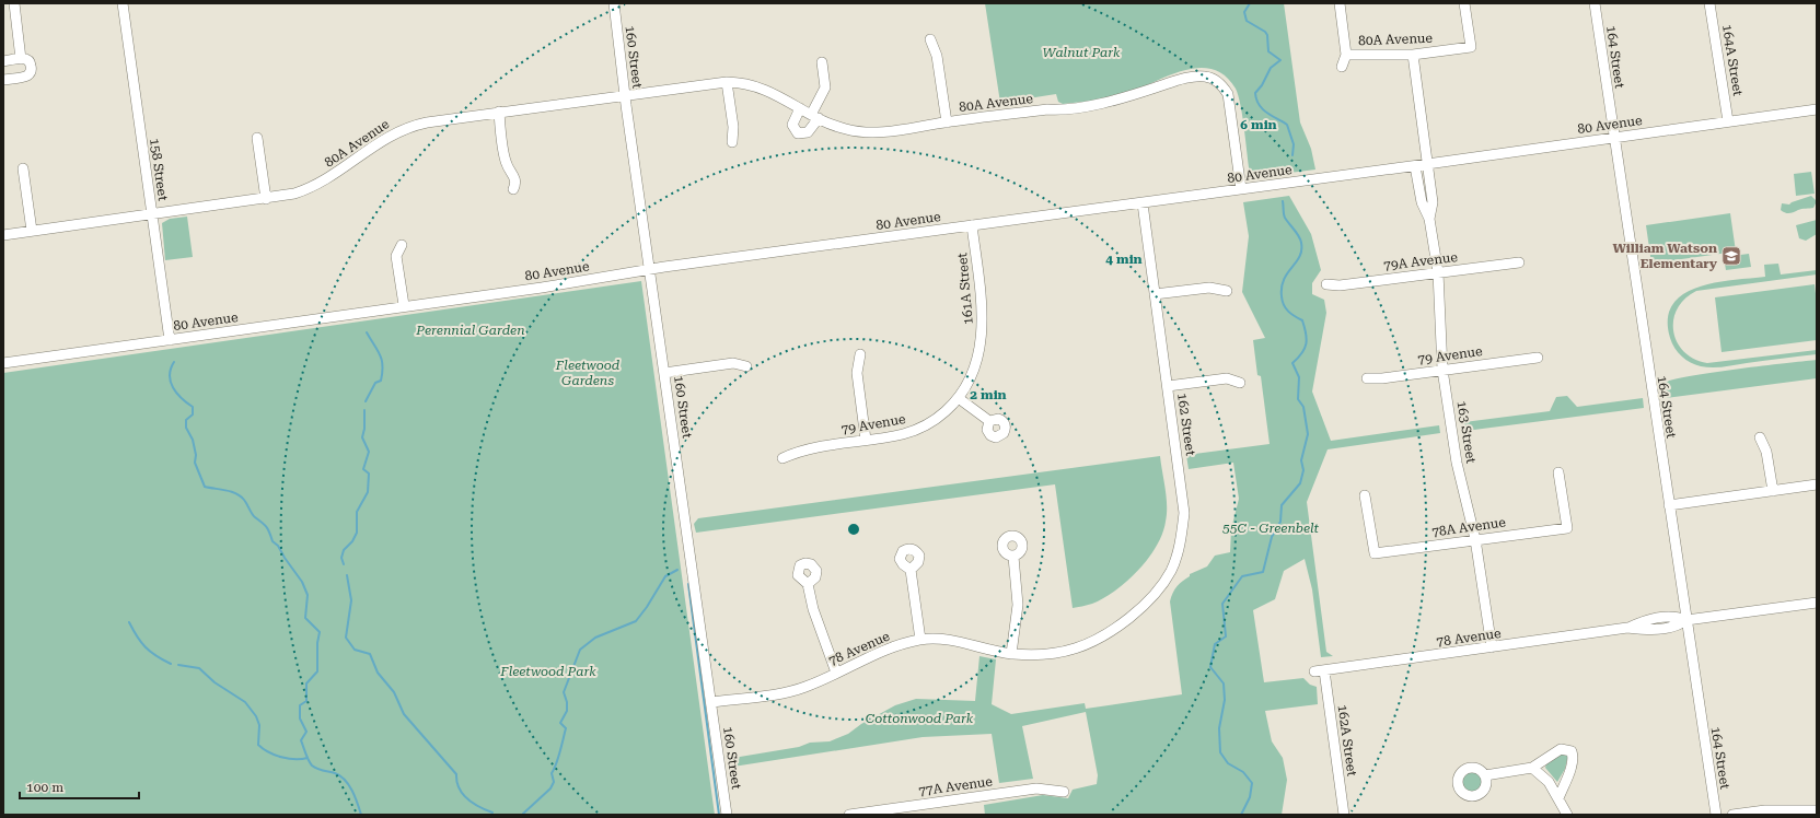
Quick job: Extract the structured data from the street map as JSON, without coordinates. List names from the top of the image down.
{
  "streets": {
    "street": [
      "80A Avenue",
      "160 Street",
      "164 Street",
      "164A Street",
      "80 Avenue",
      "158 Street",
      "79A Avenue",
      "161A Street",
      "79 Avenue",
      "162 Street",
      "163 Street",
      "78A Avenue",
      "78 Avenue",
      "162A Street",
      "77A Avenue"
    ]
  },
  "crossings": [
    ["80A Avenue", "160 Street"],
    ["80A Avenue", "80 Avenue"],
    ["80A Avenue", "158 Street"],
    ["80A Avenue", "163 Street"],
    ["160 Street", "80 Avenue"],
    ["160 Street", "78 Avenue"],
    ["164 Street", "80 Avenue"],
    ["164 Street", "78 Avenue"],
    ["164A Street", "80 Avenue"],
    ["80 Avenue", "158 Street"],
    ["80 Avenue", "161A Street"],
    ["80 Avenue", "162 Street"],
    ["80 Avenue", "163 Street"],
    ["79A Avenue", "163 Street"],
    ["161A Street", "79 Avenue"],
    ["79 Avenue", "163 Street"],
    ["162 Street", "78 Avenue"],
    ["163 Street", "78A Avenue"],
    ["163 Street", "78 Avenue"],
    ["78 Avenue", "162A Street"]
  ],
  "parks": [
    "Walnut Park",
    "Perennial Garden",
    "Fleetwood Gardens",
    "55C - Greenbelt",
    "Fleetwood Park",
    "Cottonwood Park"
  ],
  "places": {
    "school or university": ["William Watson Elementary"]
  },
  "scale_bar": "100 m",
  "rings": ["6 min", "4 min", "2 min"]
}
